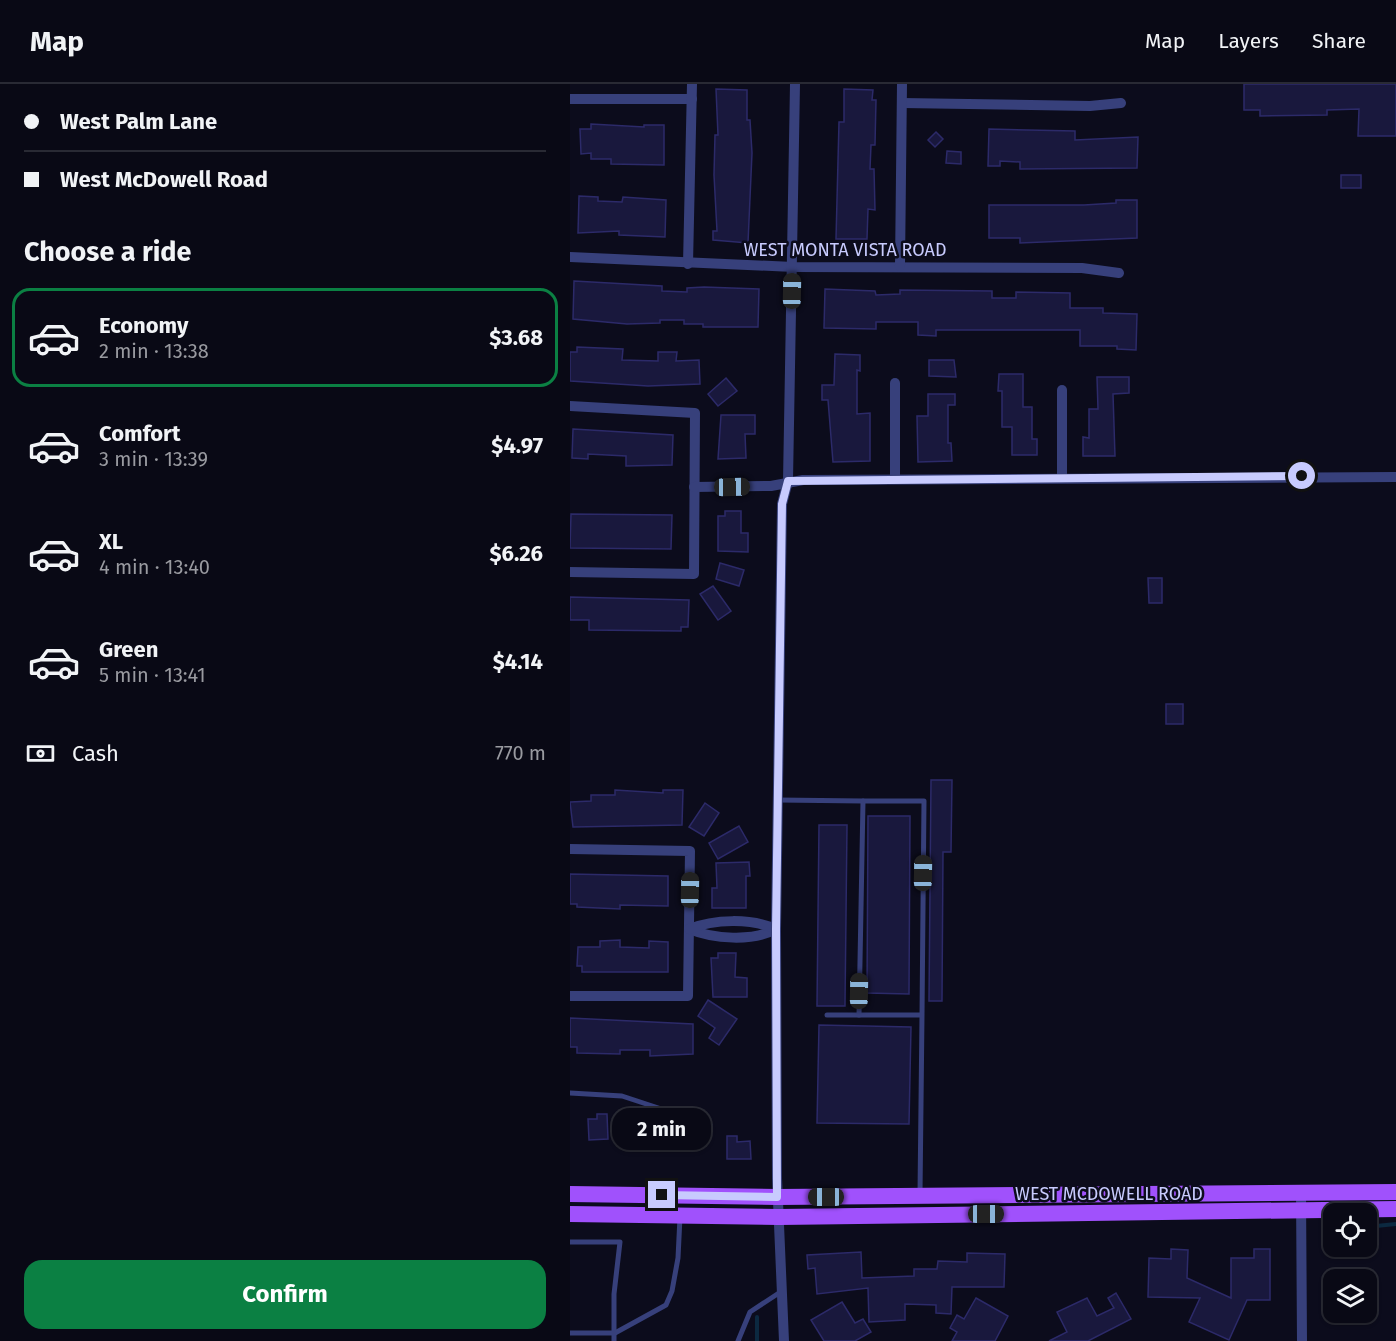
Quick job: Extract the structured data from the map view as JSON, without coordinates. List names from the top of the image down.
{
  "streets": {
    "main road": ["WEST MCDOWELL ROAD"],
    "street": ["WEST MONTA VISTA ROAD"]
  },
  "page": {
    "header": "Map",
    "nav": ["Map", "Layers", "Share"],
    "banner": ["West Palm Lane", "West McDowell Road"],
    "heading": "Choose a ride",
    "list": [
      {
        "name": "Economy",
        "note": "2 min · 13:38",
        "value": "$3.68"
      },
      {
        "name": "Comfort",
        "note": "3 min · 13:39",
        "value": "$4.97"
      },
      {
        "name": "XL",
        "note": "4 min · 13:40",
        "value": "$6.26"
      },
      {
        "name": "Green",
        "note": "5 min · 13:41",
        "value": "$4.14"
      }
    ],
    "pay": ["Cash", "770 m"],
    "bubble": "2 min",
    "buttons": "Confirm"
  }
}
